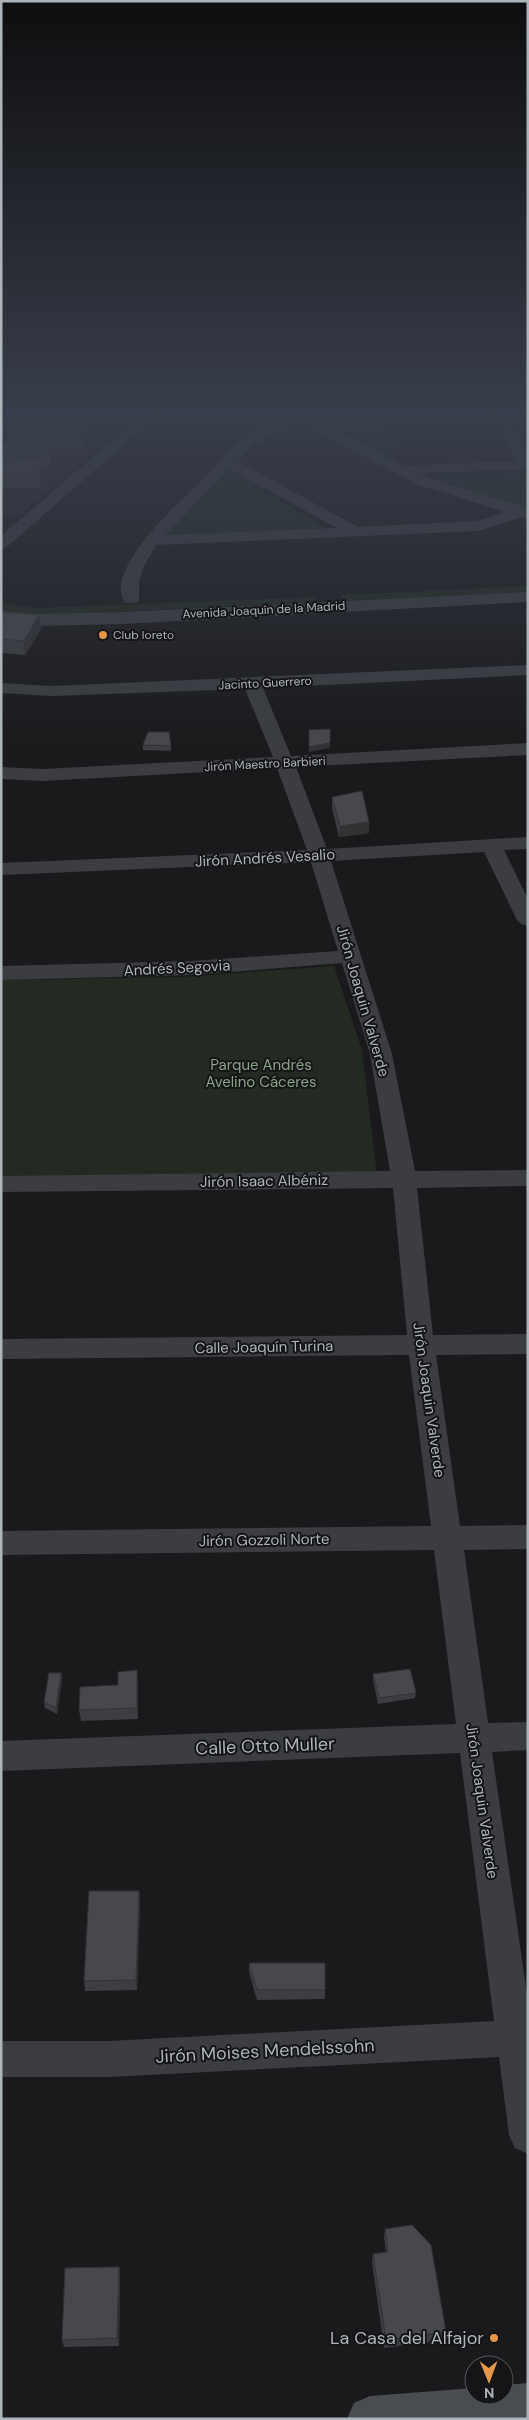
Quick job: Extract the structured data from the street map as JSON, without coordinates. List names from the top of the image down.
{
  "streets": {
    "street": [
      "Avenida Joaquín de la Madrid",
      "Jacinto Guerrero",
      "Jirón Maestro Barbieri",
      "Jirón Andrés Vesalio",
      "Andrés Segovia",
      "Jirón Joaquin Valverde",
      "Jirón Isaac Albéniz",
      "Calle Joaquín Turina",
      "Jirón Gozzoli Norte",
      "Calle Otto Muller",
      "Jirón Moises Mendelssohn"
    ]
  },
  "crossings": [
    ["Jacinto Guerrero", "Jirón Joaquin Valverde"],
    ["Jirón Maestro Barbieri", "Jirón Joaquin Valverde"],
    ["Jirón Andrés Vesalio", "Jirón Joaquin Valverde"],
    ["Andrés Segovia", "Jirón Joaquin Valverde"],
    ["Jirón Joaquin Valverde", "Jirón Isaac Albéniz"],
    ["Jirón Joaquin Valverde", "Calle Joaquín Turina"],
    ["Jirón Joaquin Valverde", "Jirón Gozzoli Norte"],
    ["Jirón Joaquin Valverde", "Calle Otto Muller"],
    ["Jirón Joaquin Valverde", "Jirón Moises Mendelssohn"]
  ],
  "parks": ["Parque Andrés Avelino Cáceres"],
  "places": ["Club loreto", "La Casa del Alfajor"],
  "north": "bottom"
}
